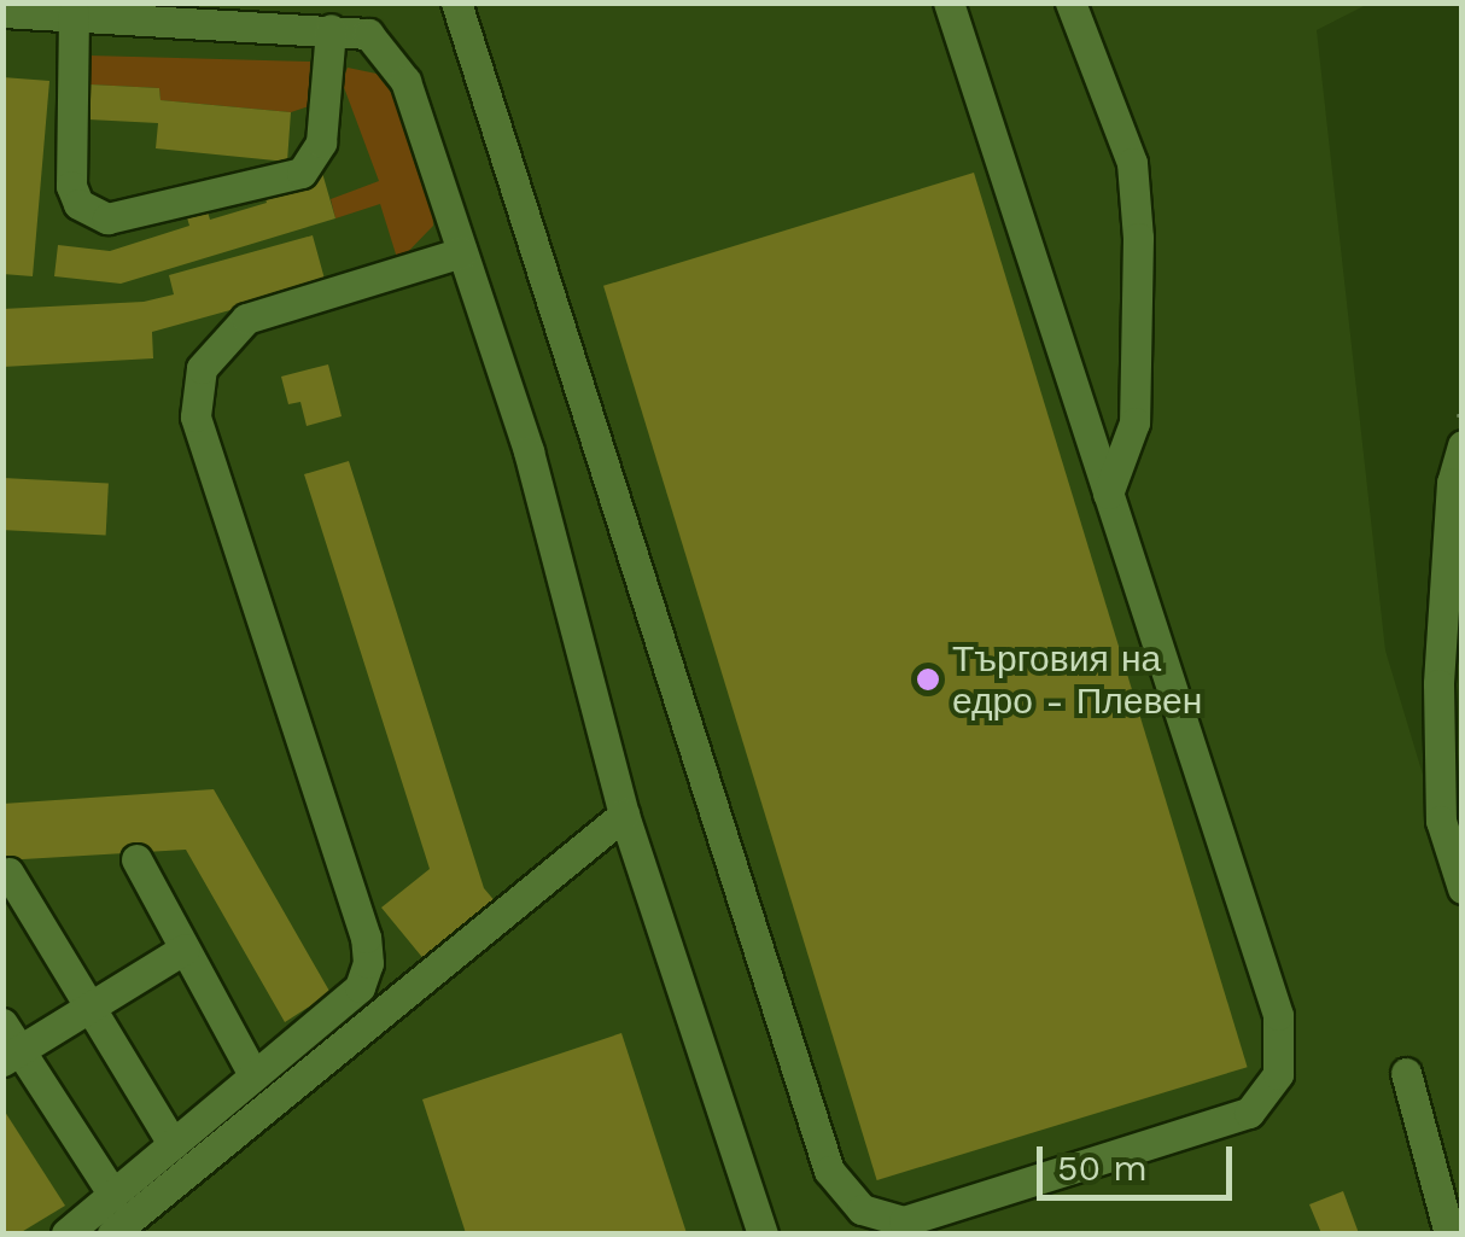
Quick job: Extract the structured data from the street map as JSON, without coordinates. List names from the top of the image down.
{
  "places": ["Търговия на едро - Плевен"],
  "scale_bar": "50 m"
}
